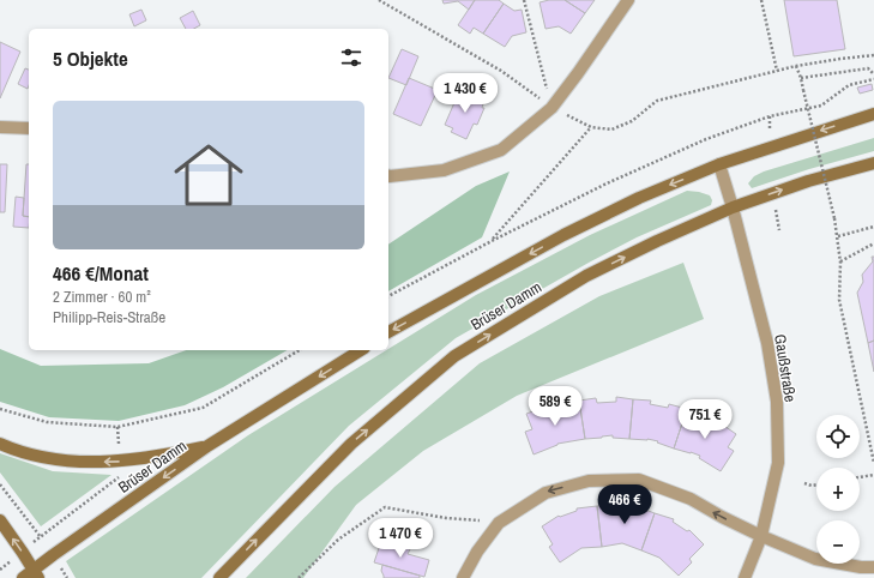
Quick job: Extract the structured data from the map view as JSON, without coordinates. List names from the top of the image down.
{
  "streets": {
    "street": ["Brüser Damm", "Gaußstraße"]
  },
  "crossings": [
    ["Brüser Damm", "Gaußstraße"]
  ],
  "page": {
    "heading": "5 Objekte",
    "price": [
      "1 430 €",
      "589 €",
      "751 €",
      "466 €",
      "1 470 €"
    ],
    "list": [
      {
        "name": "466 €/Monat",
        "note": "2 Zimmer · 60 m² · Philipp-Reis-Straße"
      }
    ],
    "map_buttons": ["+", "−"]
  }
}
